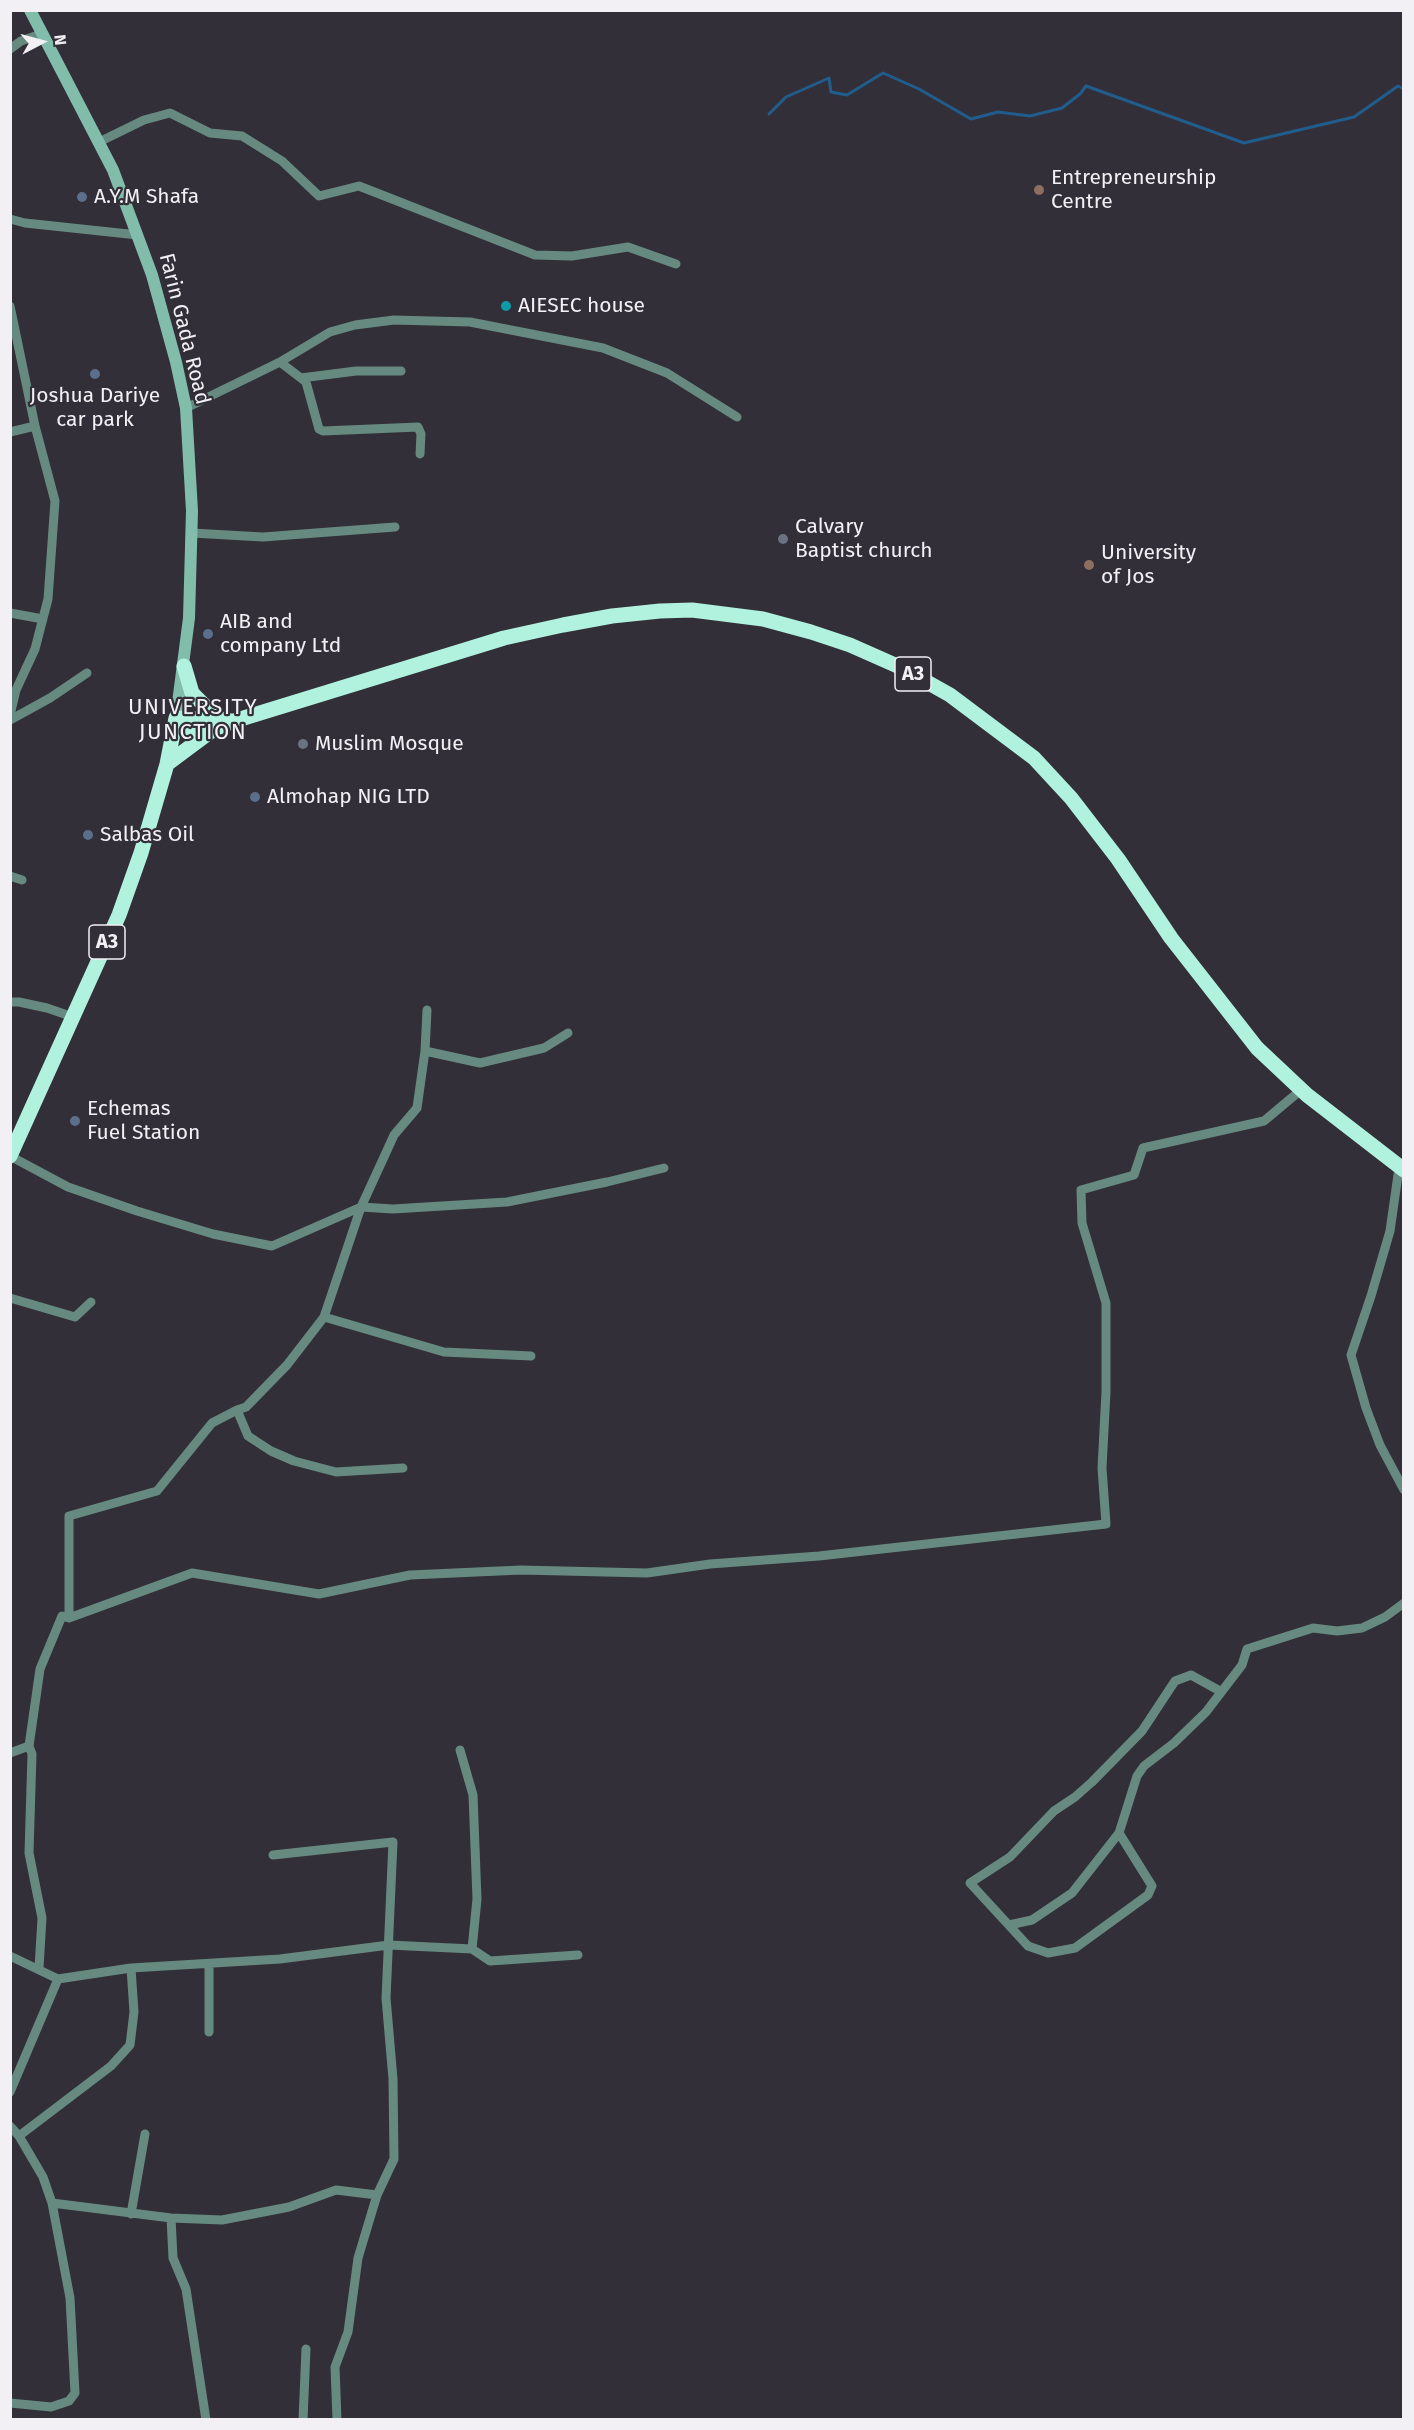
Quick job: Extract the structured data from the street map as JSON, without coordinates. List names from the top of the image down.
{
  "streets": {
    "highway": ["A3"],
    "main road": ["Farin Gada Road"]
  },
  "crossings": [
    ["Farin Gada Road", "A3"]
  ],
  "districts": ["UNIVERSITY JUNCTION"],
  "places": [
    "Entrepreneurship Centre",
    "A.Y.M Shafa",
    "AIESEC house",
    "Joshua Dariye car park",
    "Calvary Baptist church",
    "University of Jos",
    "AIB and company Ltd",
    "Muslim Mosque",
    "Almohap NIG LTD",
    "Salbas Oil",
    "Echemas Fuel Station"
  ],
  "north": "right"
}
